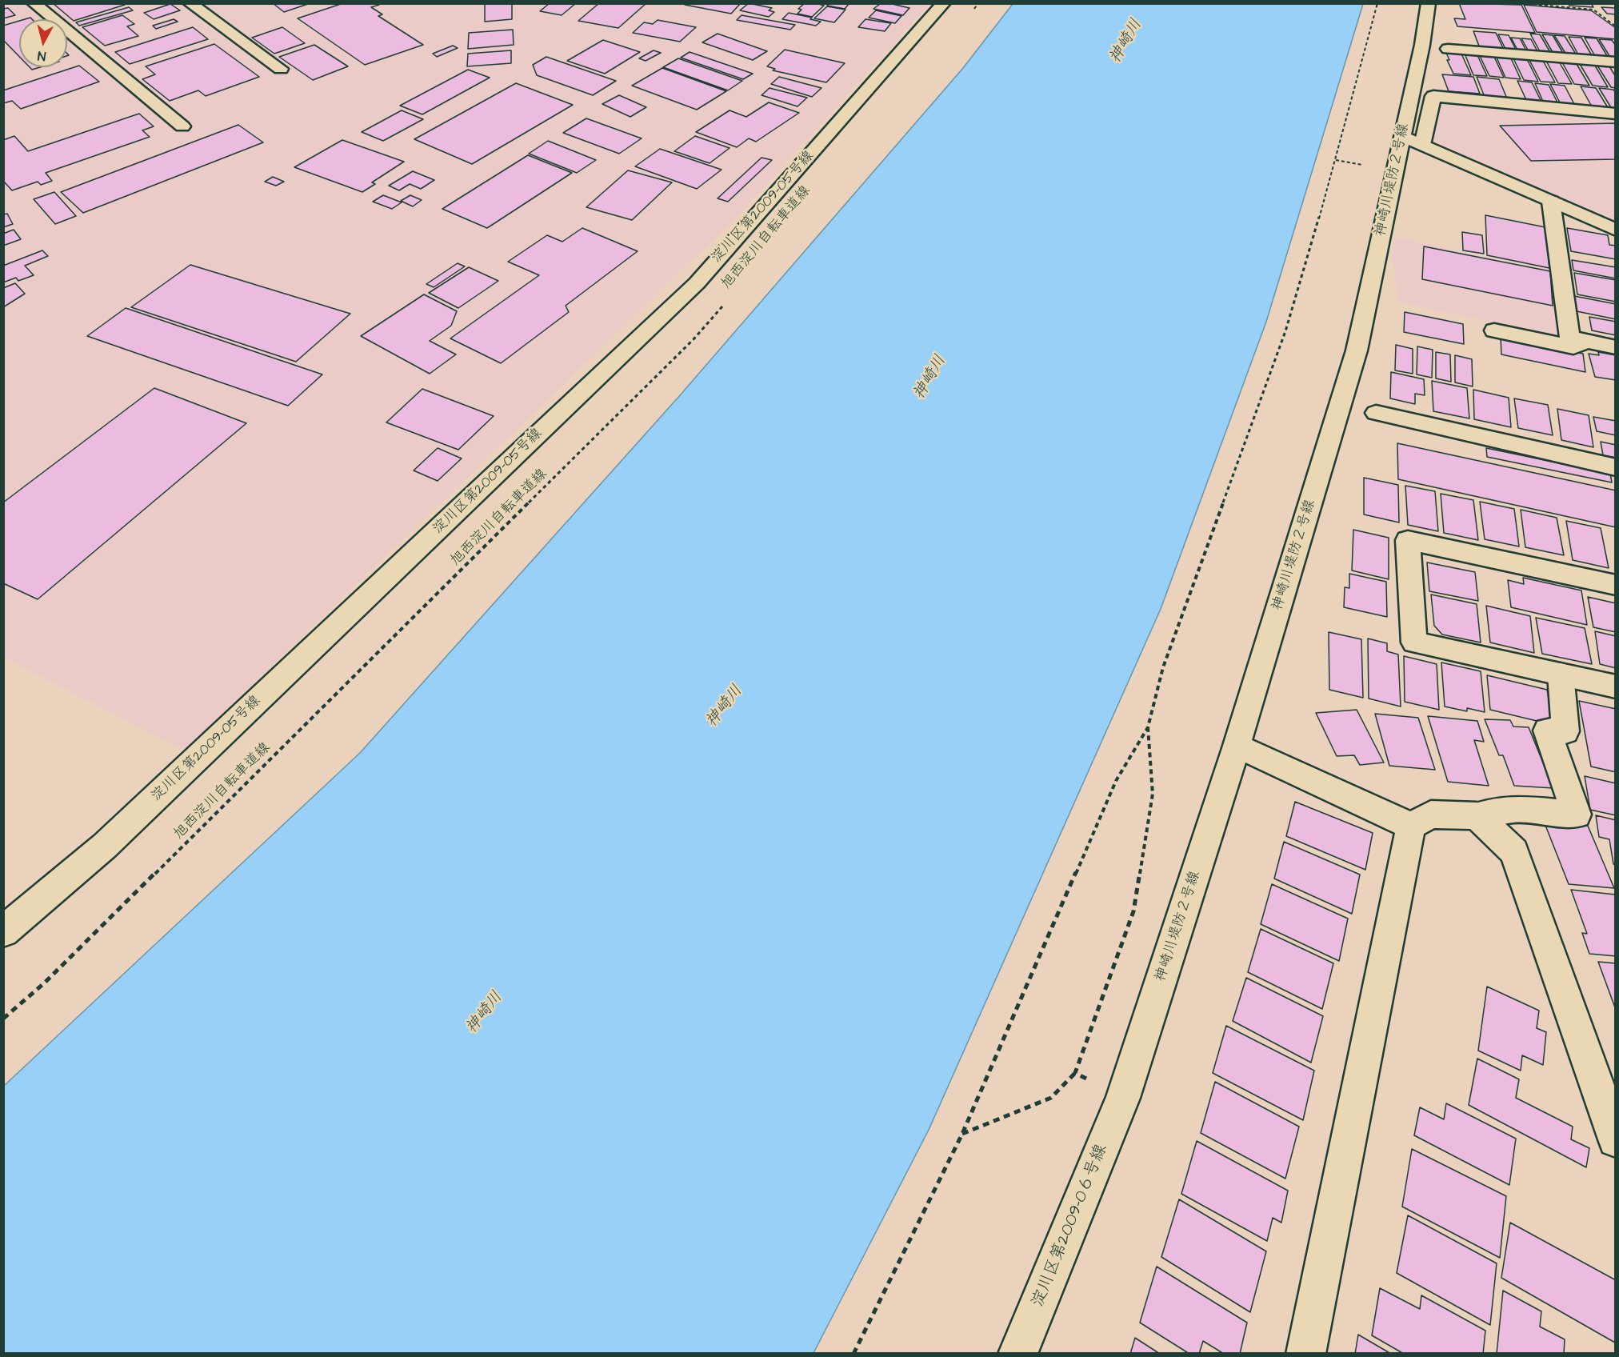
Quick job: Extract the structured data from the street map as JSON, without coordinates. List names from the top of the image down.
{
  "streets": {
    "street": ["神崎川堤防２号線", "淀川区第2009-05号線", "淀川区第2009-0６号線"],
    "path": ["旭西淀川自転車道線"]
  },
  "crossings": [
    ["神崎川堤防２号線", "淀川区第2009-0６号線"]
  ],
  "water": ["神崎川"],
  "north": "bottom"
}
